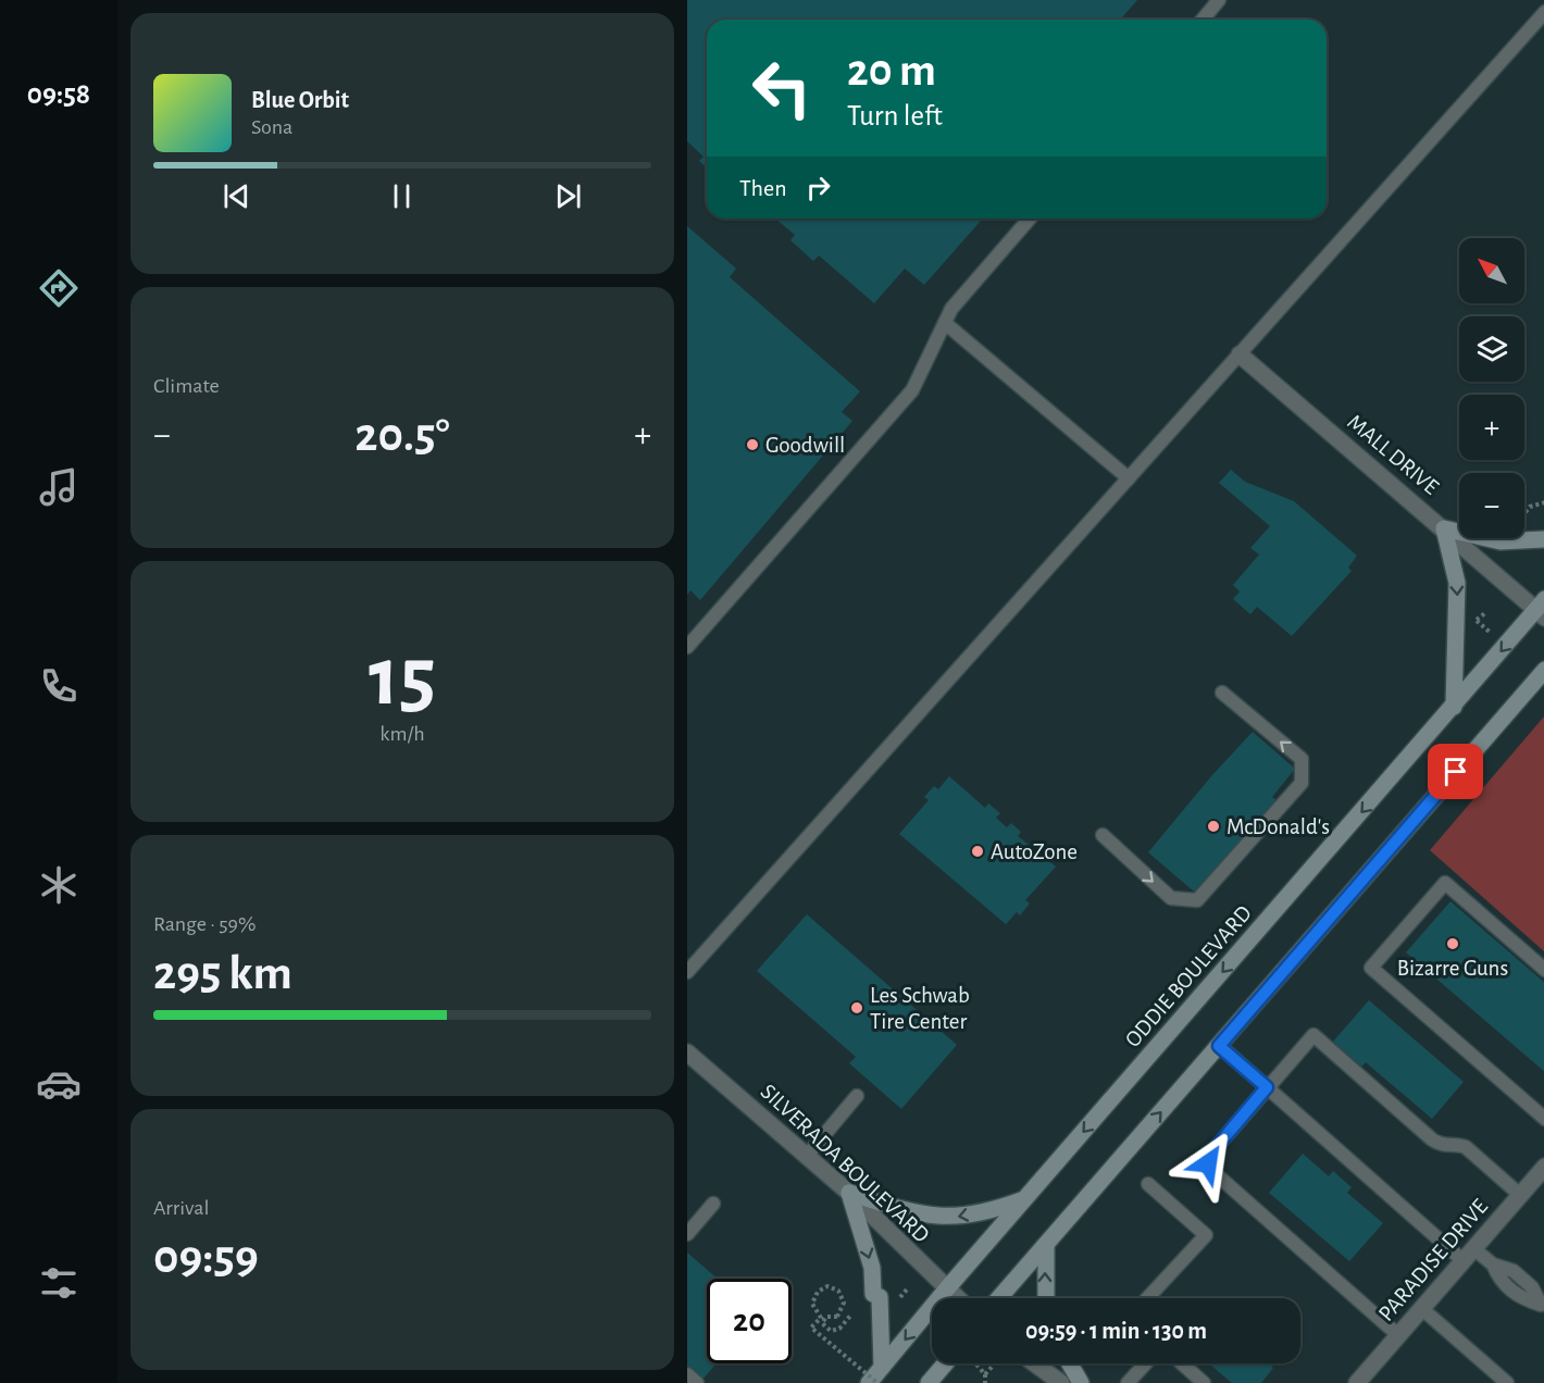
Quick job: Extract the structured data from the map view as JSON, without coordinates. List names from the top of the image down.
{
  "streets": {
    "main road": ["ODDIE BOULEVARD"],
    "street": ["MALL DRIVE", "SILVERADA BOULEVARD", "PARADISE DRIVE"]
  },
  "crossings": [
    ["MALL DRIVE", "ODDIE BOULEVARD"],
    ["ODDIE BOULEVARD", "SILVERADA BOULEVARD"]
  ],
  "places": [
    "Goodwill",
    "McDonald's",
    "AutoZone",
    "Bizarre Guns",
    "Les Schwab Tire Center"
  ],
  "north": "top left",
  "page": {
    "tabs": "09:58",
    "turn": ["20 m", "Turn left"],
    "song": ["Blue Orbit", "Sona"],
    "then": "Then",
    "map_buttons": ["+", "−"],
    "tile": [
      "Climate",
      ["15", "km/h"],
      ["Range · 59%", "295 km"],
      ["Arrival", "09:59"]
    ],
    "heat": ["−", "20.5°", "+"],
    "limit": "20",
    "trip": "09:59 · 1 min · 130 m"
  }
}
